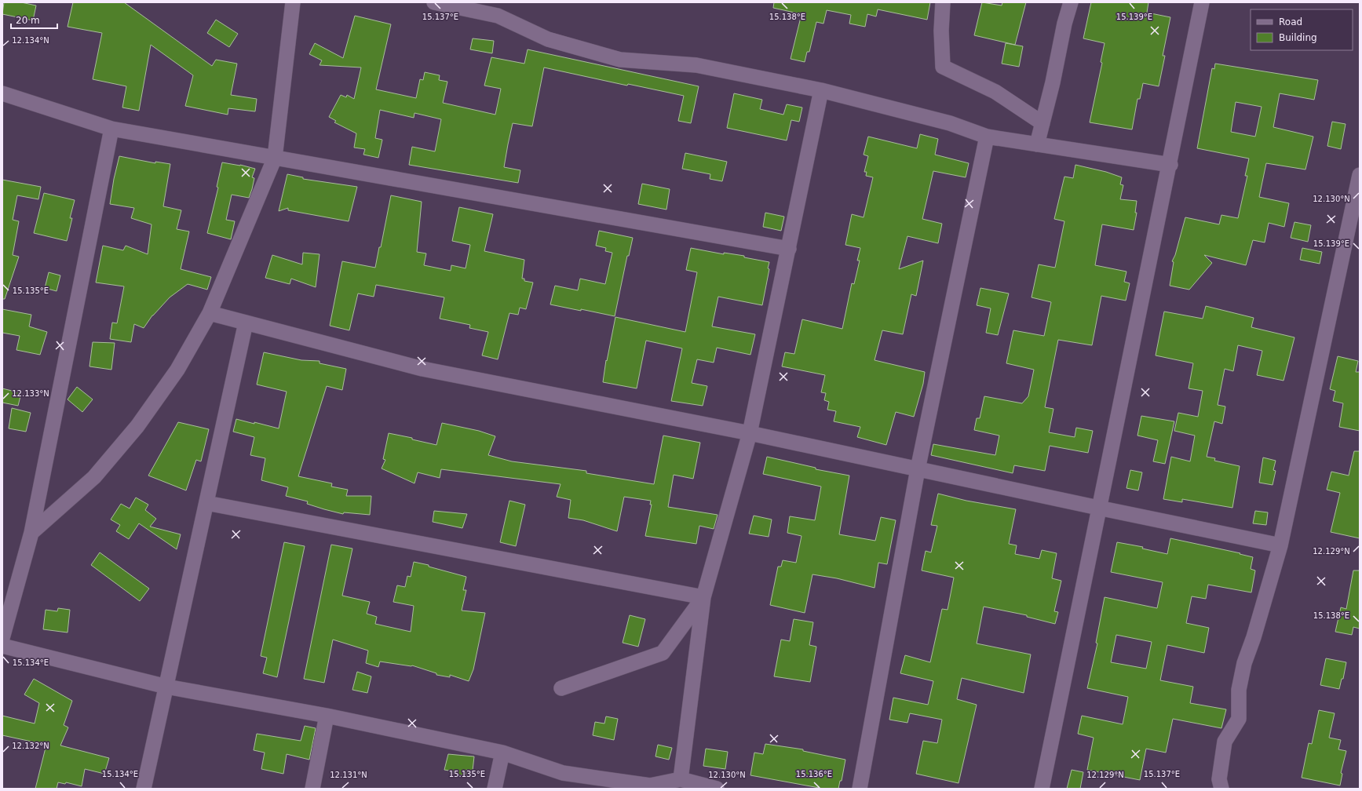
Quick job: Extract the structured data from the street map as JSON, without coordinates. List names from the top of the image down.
{
  "legend": ["Road", "Building"],
  "scale_bar": "20 m",
  "coordinates": [
    "15.137°E",
    "15.138°E",
    "15.139°E",
    "12.134°N",
    "12.130°N",
    "15.135°E",
    "12.133°N",
    "12.129°N",
    "15.134°E",
    "12.132°N",
    "15.136°E",
    "12.131°N"
  ]
}
